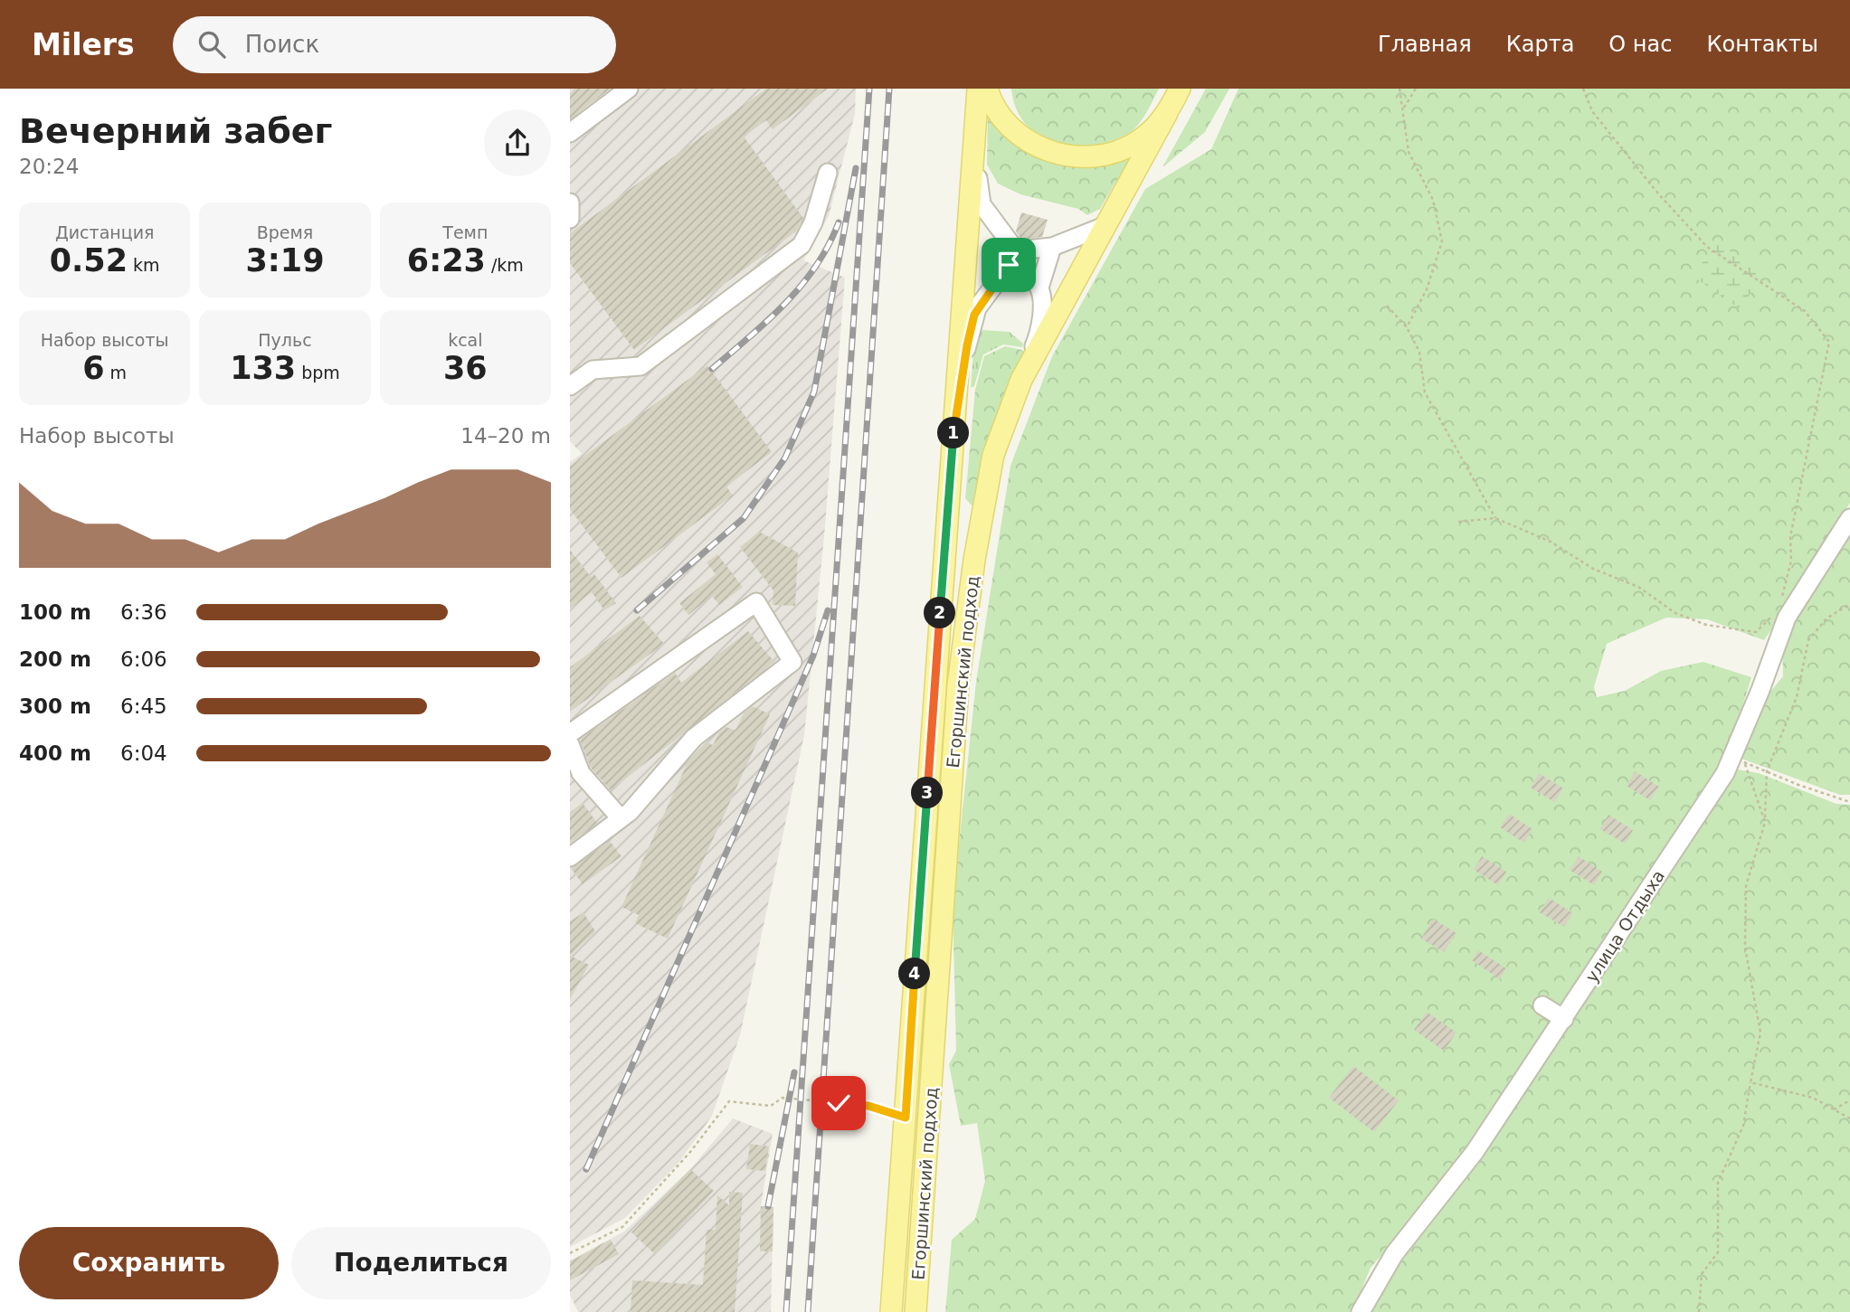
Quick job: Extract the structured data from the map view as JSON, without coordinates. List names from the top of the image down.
{
  "streets": {
    "main road": ["Егоршинский подход"],
    "street": ["улица Отдыха"]
  },
  "page": {
    "header": "Milers",
    "search": "Поиск",
    "nav": [
      "Главная",
      "Карта",
      "О нас",
      "Контакты"
    ],
    "heading": ["Вечерний забег", "20:24"],
    "stats": [
      ["Дистанция", "0.52 km"],
      ["Время", "3:19"],
      ["Темп", "6:23 /km"],
      ["Набор высоты", "6 m"],
      ["Пульс", "133 bpm"],
      ["kcal", "36"]
    ],
    "chart": ["Набор высоты", "14–20 m"],
    "pins": [
      "1",
      "2",
      "3",
      "4"
    ],
    "list": [
      {
        "name": "100 m",
        "note": "6:36"
      },
      {
        "name": "200 m",
        "note": "6:06"
      },
      {
        "name": "300 m",
        "note": "6:45"
      },
      {
        "name": "400 m",
        "note": "6:04"
      }
    ],
    "buttons": ["Сохранить", "Поделиться"]
  }
}
